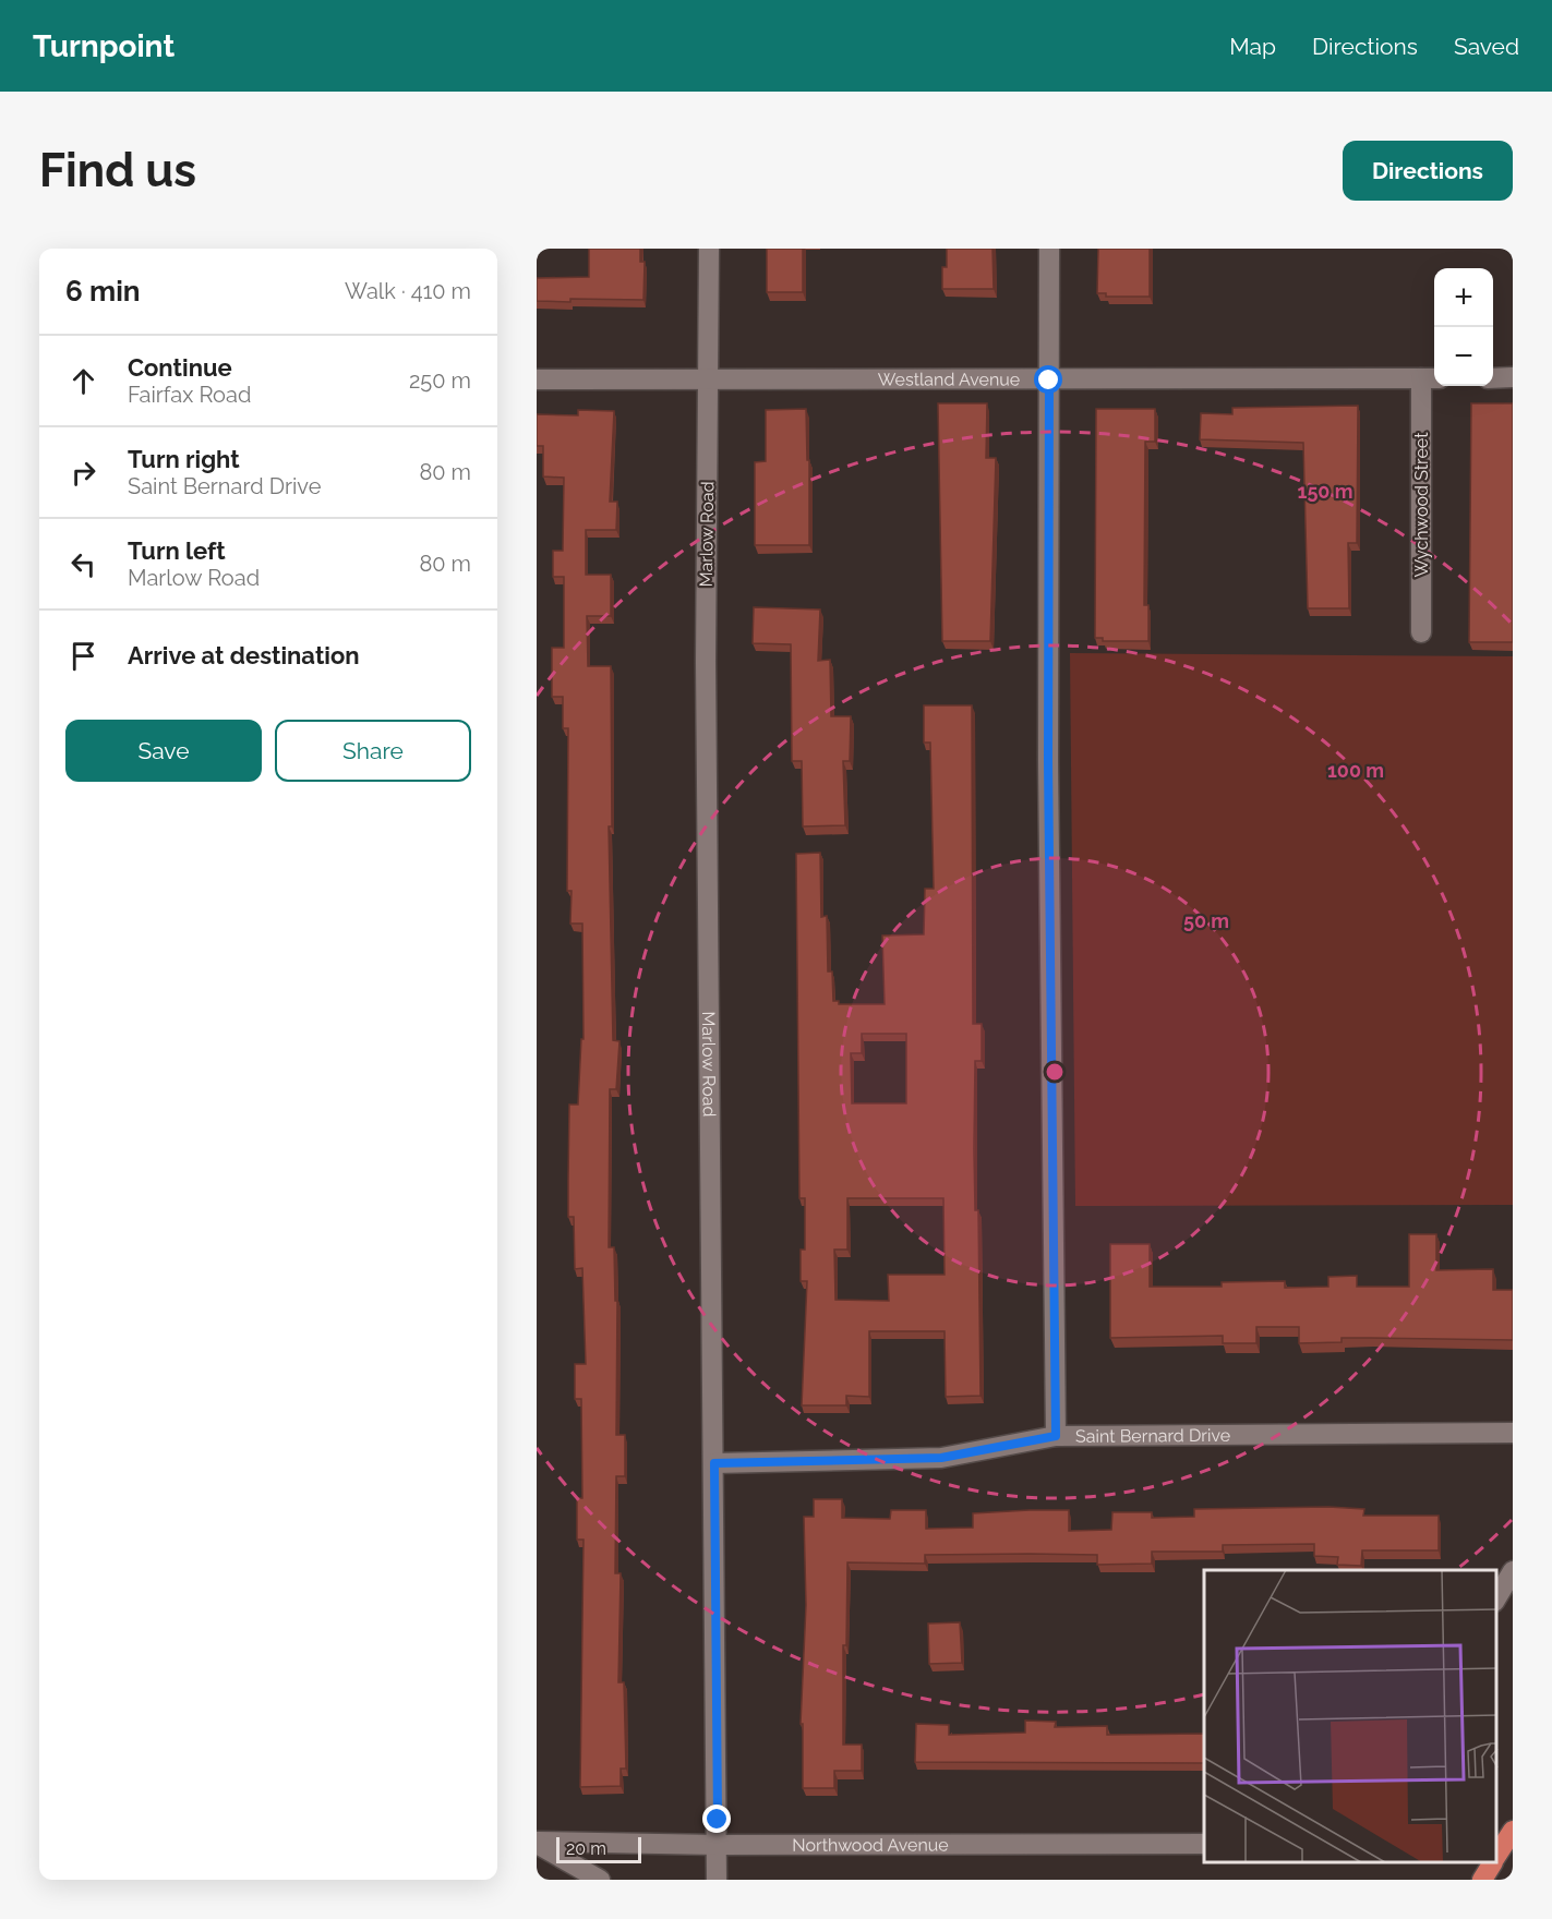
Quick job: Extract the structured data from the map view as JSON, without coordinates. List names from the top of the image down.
{
  "streets": {
    "street": [
      "Westland Avenue",
      "Wychwood Street",
      "Marlow Road",
      "Saint Bernard Drive",
      "Northwood Avenue"
    ]
  },
  "crossings": [
    ["Westland Avenue", "Wychwood Street"],
    ["Westland Avenue", "Marlow Road"],
    ["Marlow Road", "Saint Bernard Drive"],
    ["Marlow Road", "Northwood Avenue"]
  ],
  "scale_bar": "20 m",
  "page": {
    "header": "Turnpoint",
    "nav": ["Map", "Directions", "Saved"],
    "buttons": [
      "Directions",
      ["Save", "Share"]
    ],
    "title": "Find us",
    "heading": ["6 min", "Walk · 410 m"],
    "map_buttons": ["+", "−"],
    "list": [
      ["Continue", "Fairfax Road", "250 m"],
      ["Turn right", "Saint Bernard Drive", "80 m"],
      ["Turn left", "Marlow Road", "80 m"],
      "Arrive at destination"
    ],
    "scale": "20 m"
  },
  "rings": ["150 m", "100 m", "50 m"]
}
